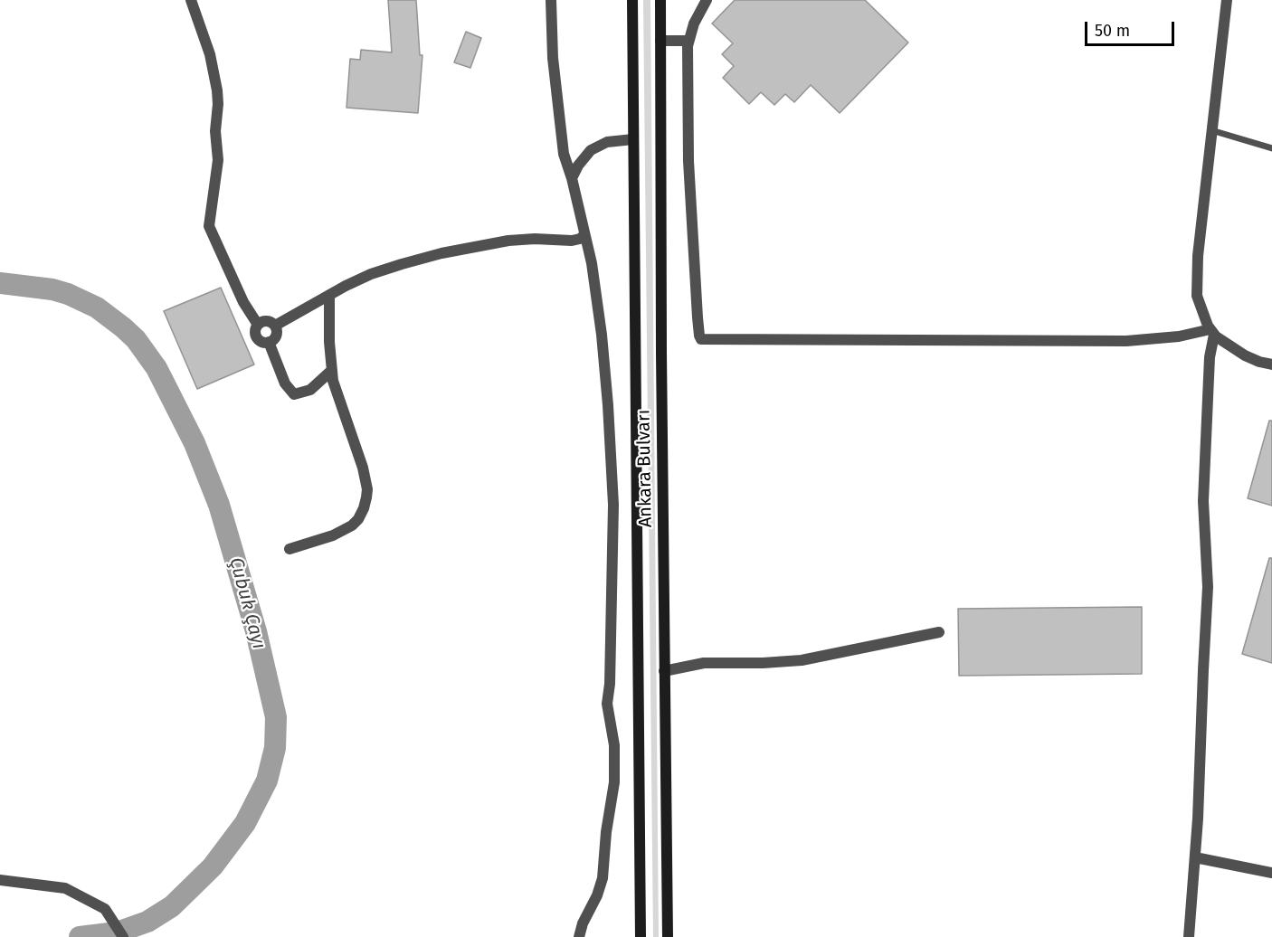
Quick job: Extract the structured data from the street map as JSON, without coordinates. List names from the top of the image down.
{
  "streets": {
    "main road": ["Ankara Bulvarı"]
  },
  "water": ["Çubuk Çayı"],
  "scale_bar": "50 m"
}
